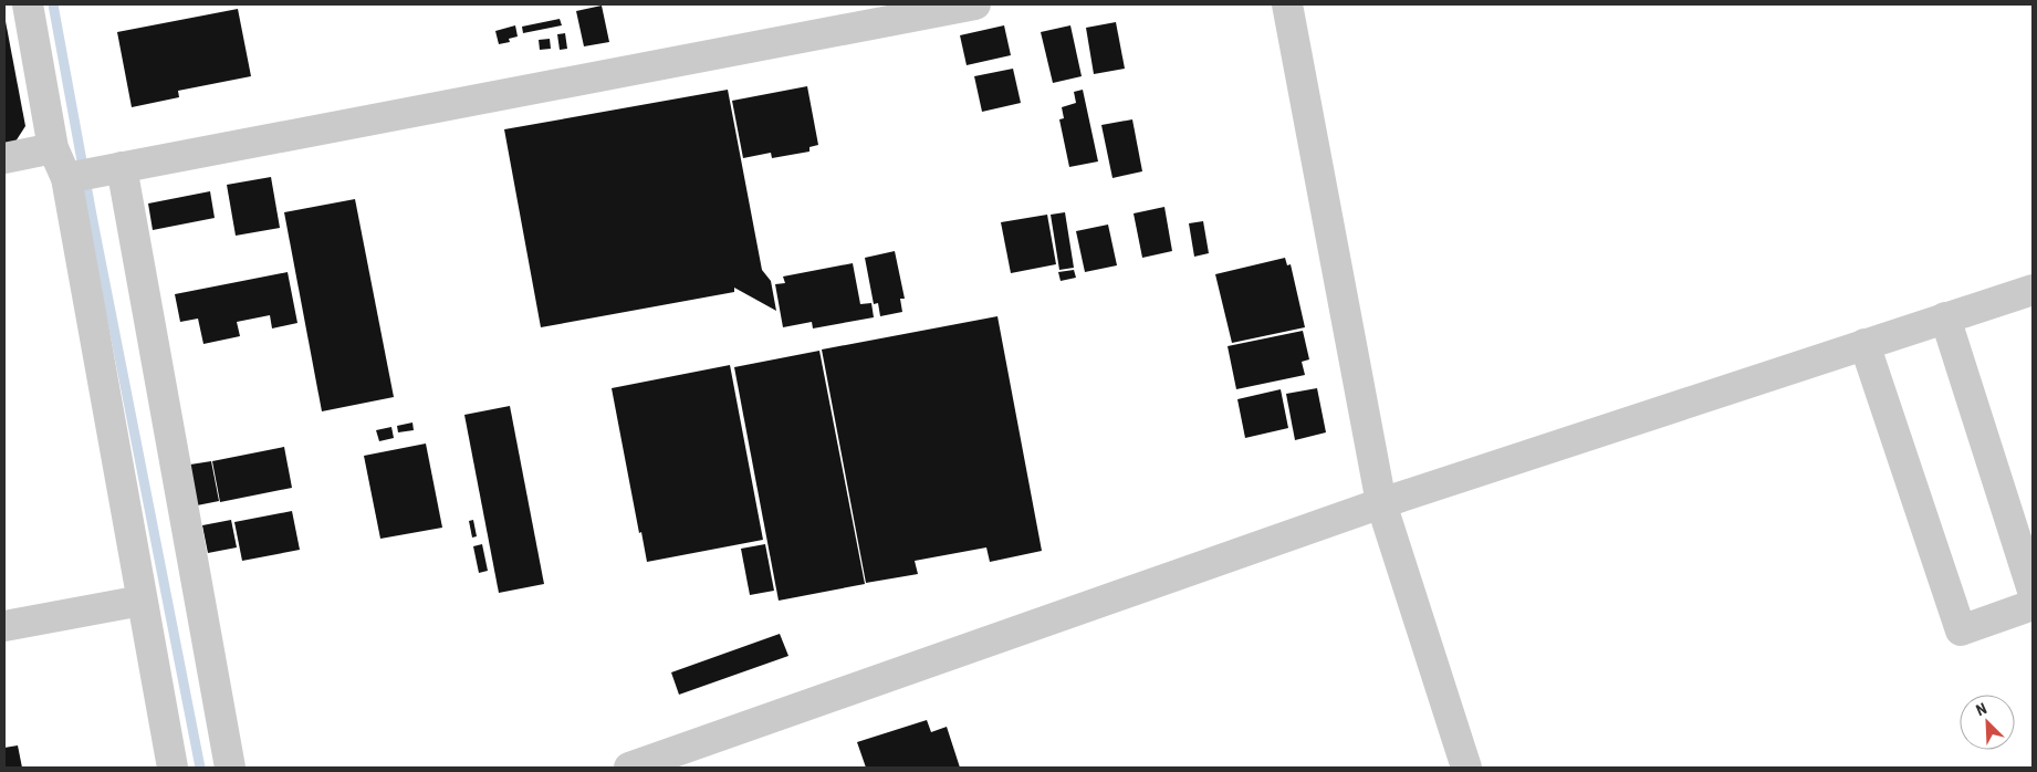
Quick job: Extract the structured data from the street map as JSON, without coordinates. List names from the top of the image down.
{
  "north": "top left"
}
